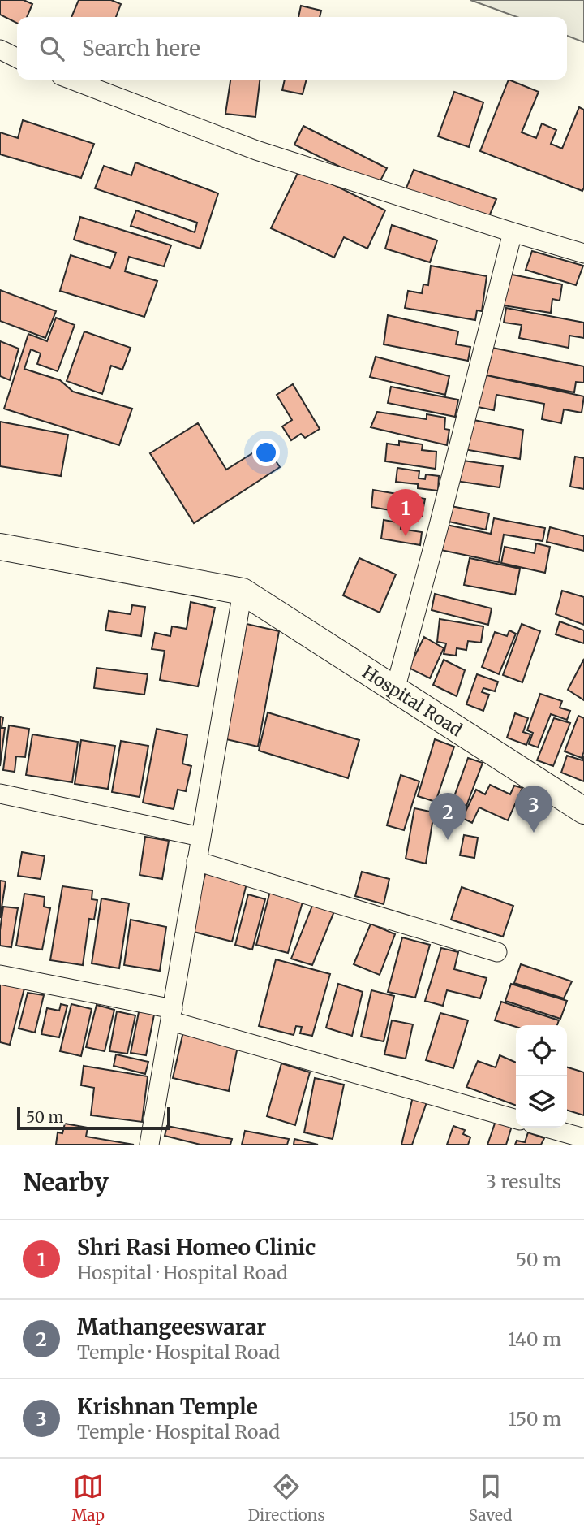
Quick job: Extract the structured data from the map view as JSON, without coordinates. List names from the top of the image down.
{
  "streets": {
    "main road": ["Hospital Road"]
  },
  "scale_bar": "50 m",
  "page": {
    "search": "Search here",
    "pins": ["1", "3", "2"],
    "scale": "50 m",
    "heading": ["Nearby", "3 results"],
    "list": [
      {
        "mark": "1",
        "name": "Shri Rasi Homeo Clinic",
        "note": "Hospital · Hospital Road",
        "value": "50 m"
      },
      {
        "mark": "2",
        "name": "Mathangeeswarar",
        "note": "Temple · Hospital Road",
        "value": "140 m"
      },
      {
        "mark": "3",
        "name": "Krishnan Temple",
        "note": "Temple · Hospital Road",
        "value": "150 m"
      }
    ],
    "nav": ["Map", "Directions", "Saved"]
  }
}
